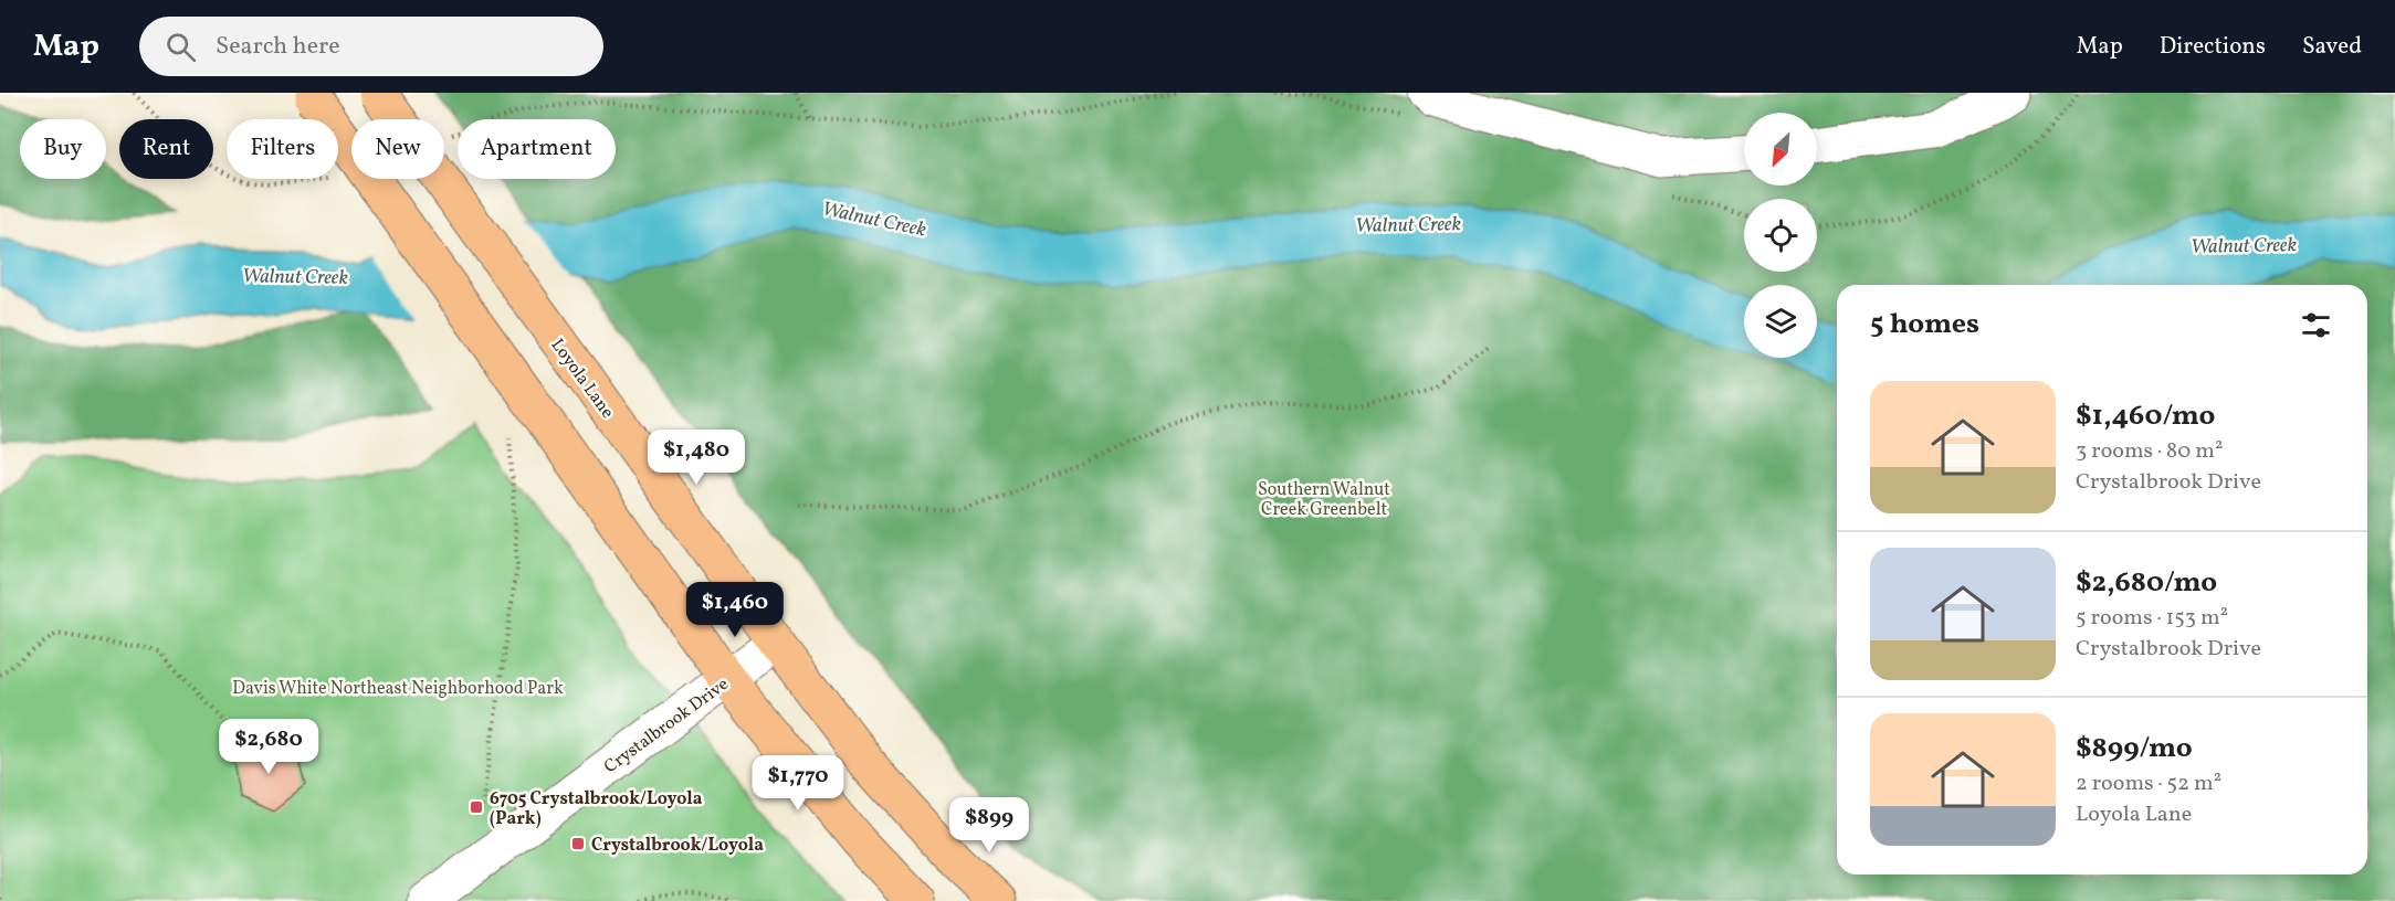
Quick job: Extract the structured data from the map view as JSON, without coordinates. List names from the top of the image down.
{
  "streets": {
    "main road": ["Loyola Lane"],
    "street": ["Crystalbrook Drive"]
  },
  "crossings": [
    ["Loyola Lane", "Crystalbrook Drive"]
  ],
  "water": ["Walnut Creek"],
  "parks": ["Southern Walnut Creek Greenbelt", "Davis White Northeast Neighborhood Park"],
  "places": {
    "transit": ["6705 Crystalbrook/Loyola (Park)", "Crystalbrook/Loyola"]
  },
  "north": "bottom left",
  "page": {
    "header": "Map",
    "search": "Search here",
    "nav": ["Map", "Directions", "Saved"],
    "chip": [
      "Buy",
      "Rent",
      "Filters",
      "New",
      "Apartment"
    ],
    "heading": "5 homes",
    "list": [
      {
        "name": "$1,460/mo",
        "note": "3 rooms · 80 m² · Crystalbrook Drive"
      },
      {
        "name": "$2,680/mo",
        "note": "5 rooms · 153 m² · Crystalbrook Drive"
      },
      {
        "name": "$899/mo",
        "note": "2 rooms · 52 m² · Loyola Lane"
      }
    ],
    "price": [
      "$1,480",
      "$1,460",
      "$2,680",
      "$1,770",
      "$899"
    ]
  }
}
